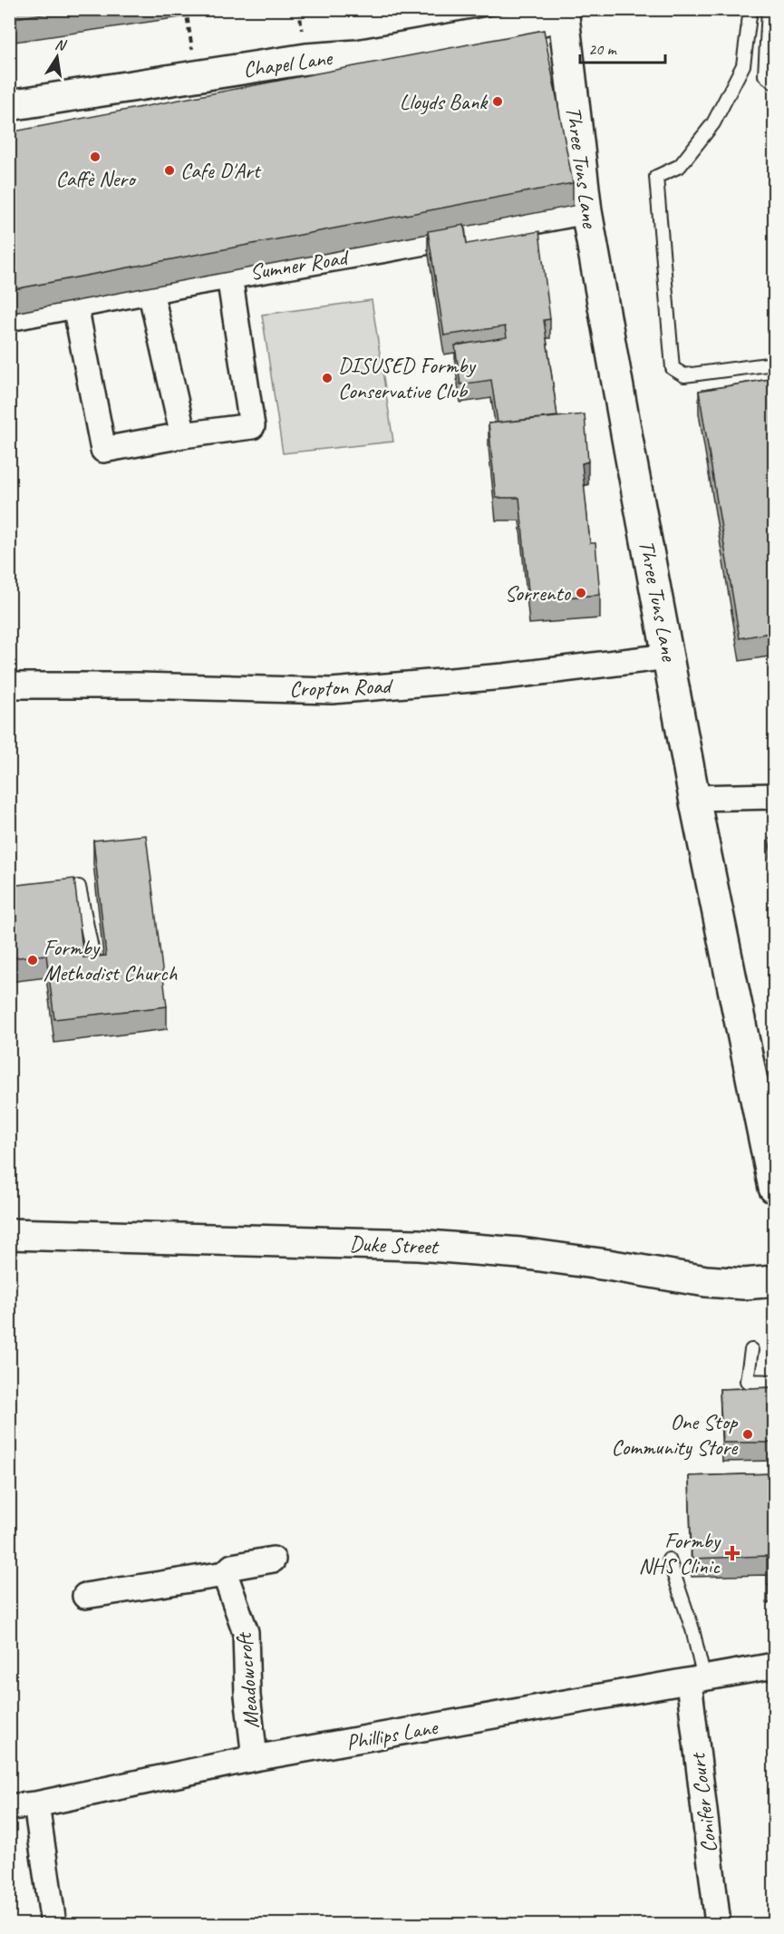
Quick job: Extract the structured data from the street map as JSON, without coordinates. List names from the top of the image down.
{
  "streets": {
    "street": [
      "Chapel Lane",
      "Three Tuns Lane",
      "Sumner Road",
      "Cropton Road",
      "Duke Street",
      "Meadowcroft",
      "Phillips Lane",
      "Conifer Court"
    ]
  },
  "crossings": [
    ["Chapel Lane", "Three Tuns Lane"],
    ["Three Tuns Lane", "Sumner Road"],
    ["Three Tuns Lane", "Cropton Road"],
    ["Meadowcroft", "Phillips Lane"],
    ["Phillips Lane", "Conifer Court"]
  ],
  "places": {
    "other": [
      "Lloyds Bank",
      "Caffè Nero",
      "Cafe D'Art",
      "DISUSED Formby Conservative Club",
      "Sorrento",
      "Formby Methodist Church",
      "One Stop Community Store"
    ],
    "health": ["Formby NHS Clinic"]
  },
  "scale_bar": "20 m",
  "north": "top"
}
